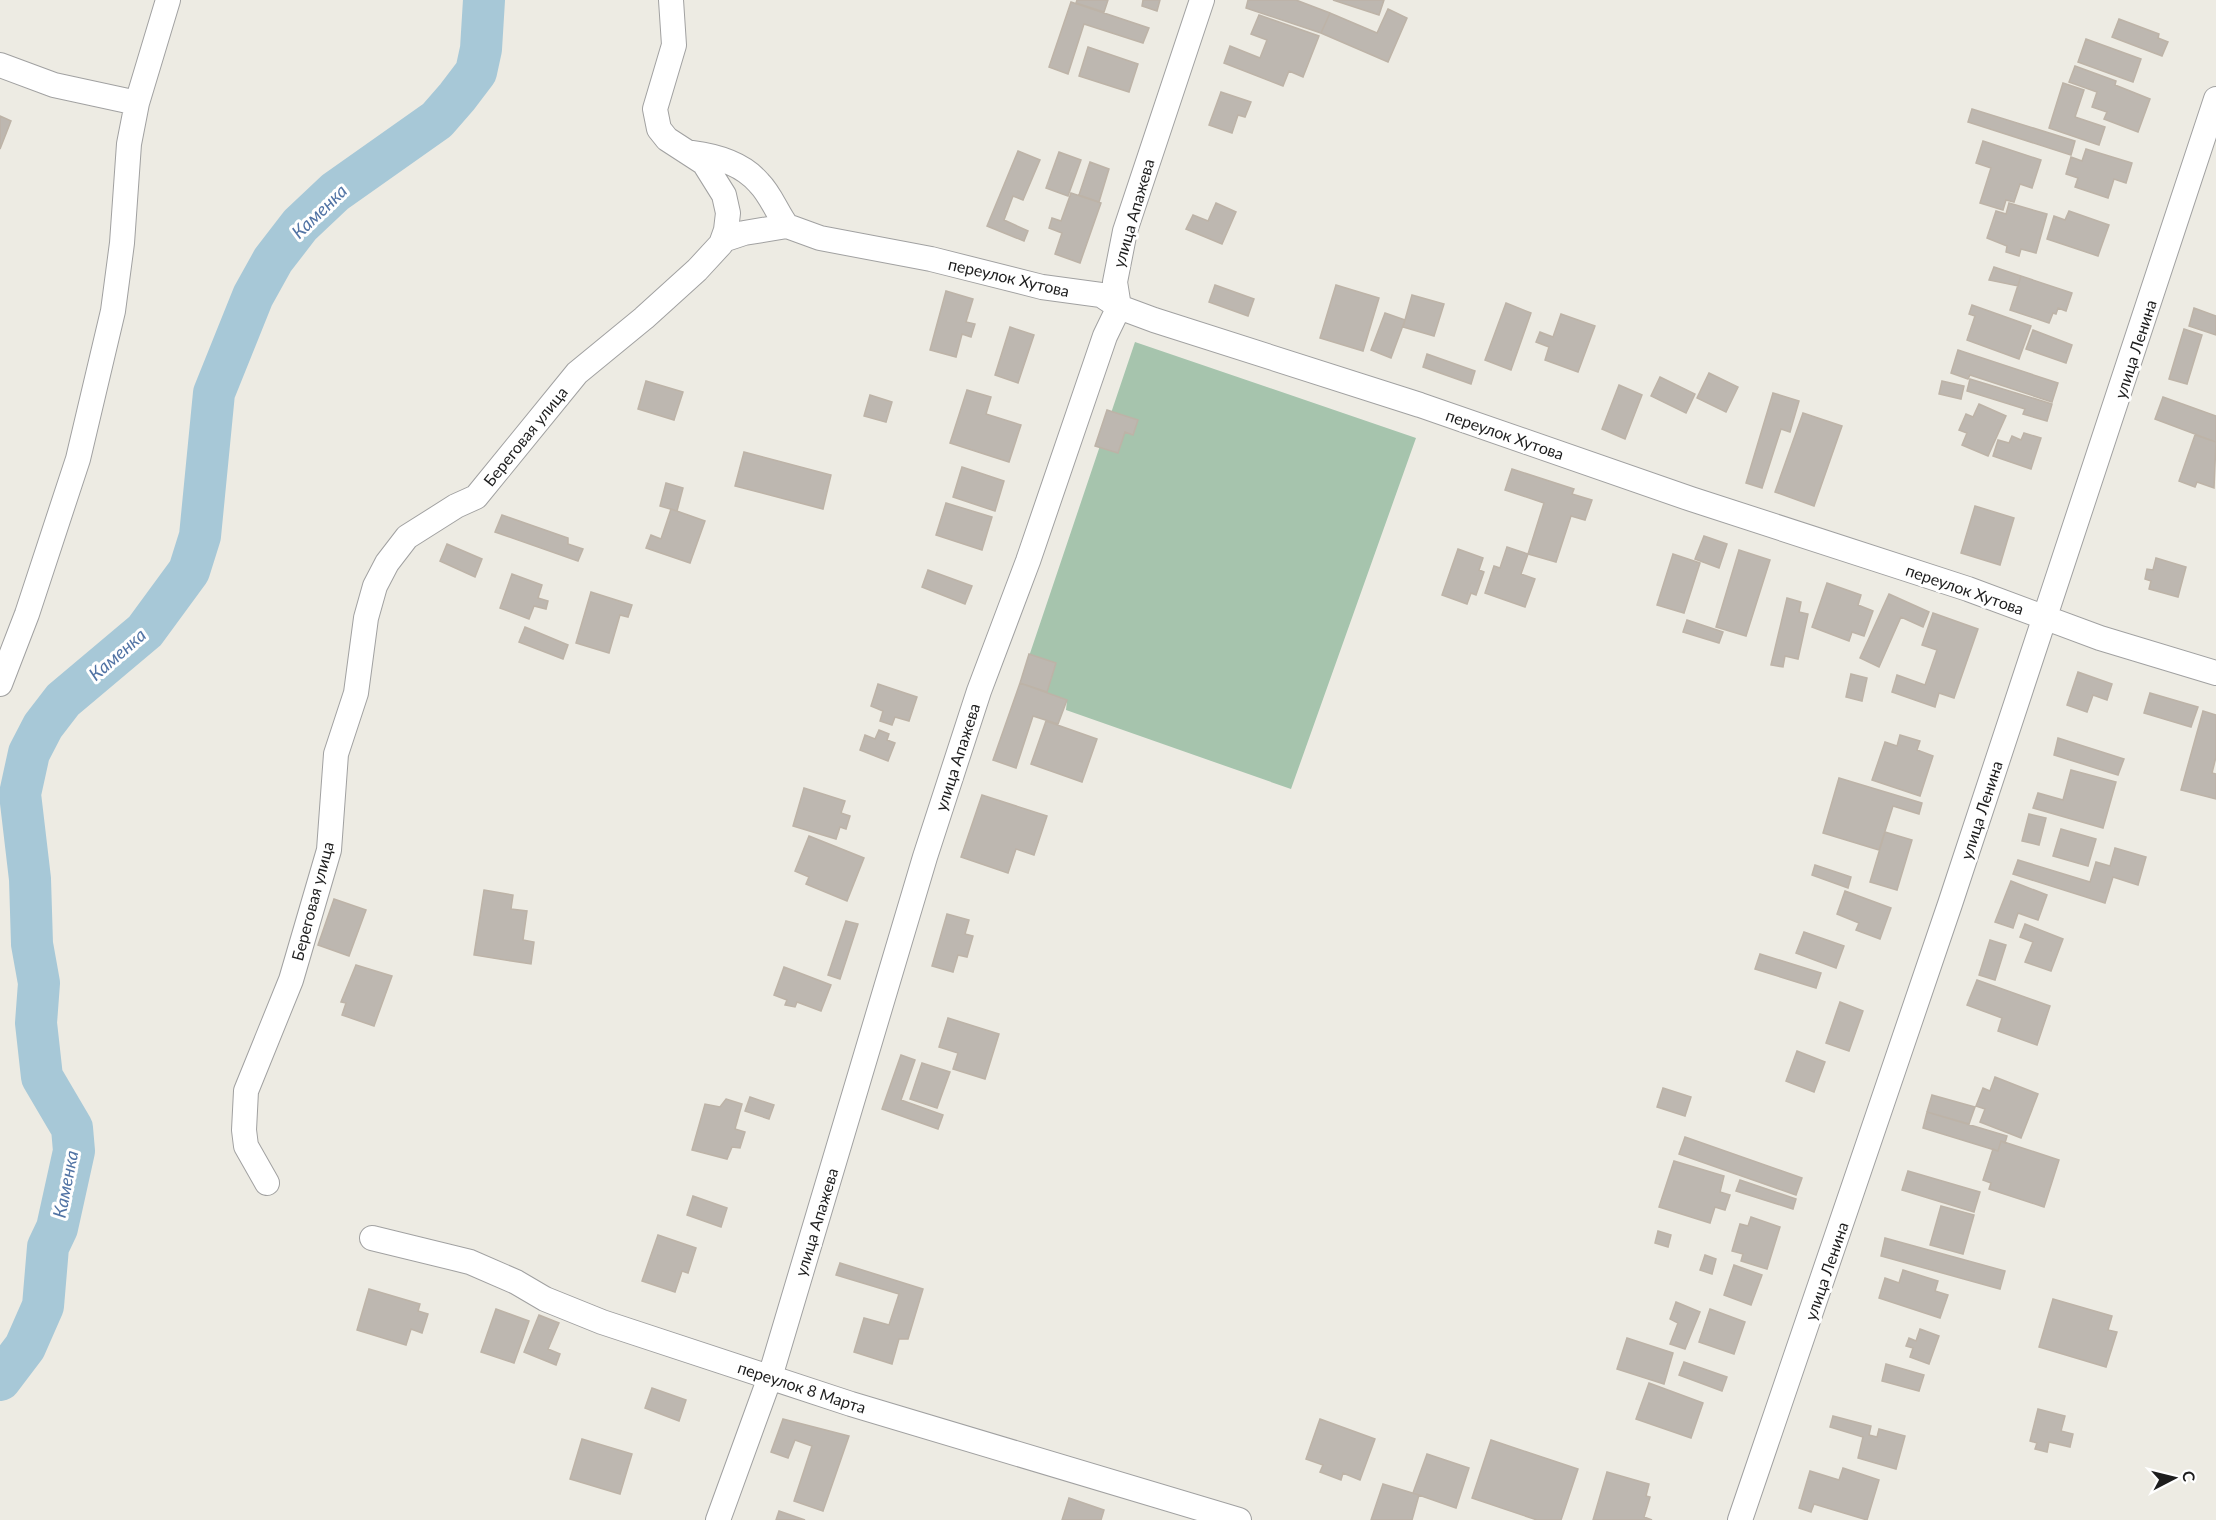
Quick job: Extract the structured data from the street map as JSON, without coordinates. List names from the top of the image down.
{
  "streets": {
    "street": [
      "улица Апажева",
      "переулок Хутова",
      "улица Ленина",
      "Береговая улица",
      "переулок 8 Марта"
    ]
  },
  "crossings": [
    ["улица Апажева", "переулок Хутова"],
    ["улица Апажева", "переулок 8 Марта"],
    ["переулок Хутова", "улица Ленина"]
  ],
  "water": ["Каменка"],
  "north": "right"
}
